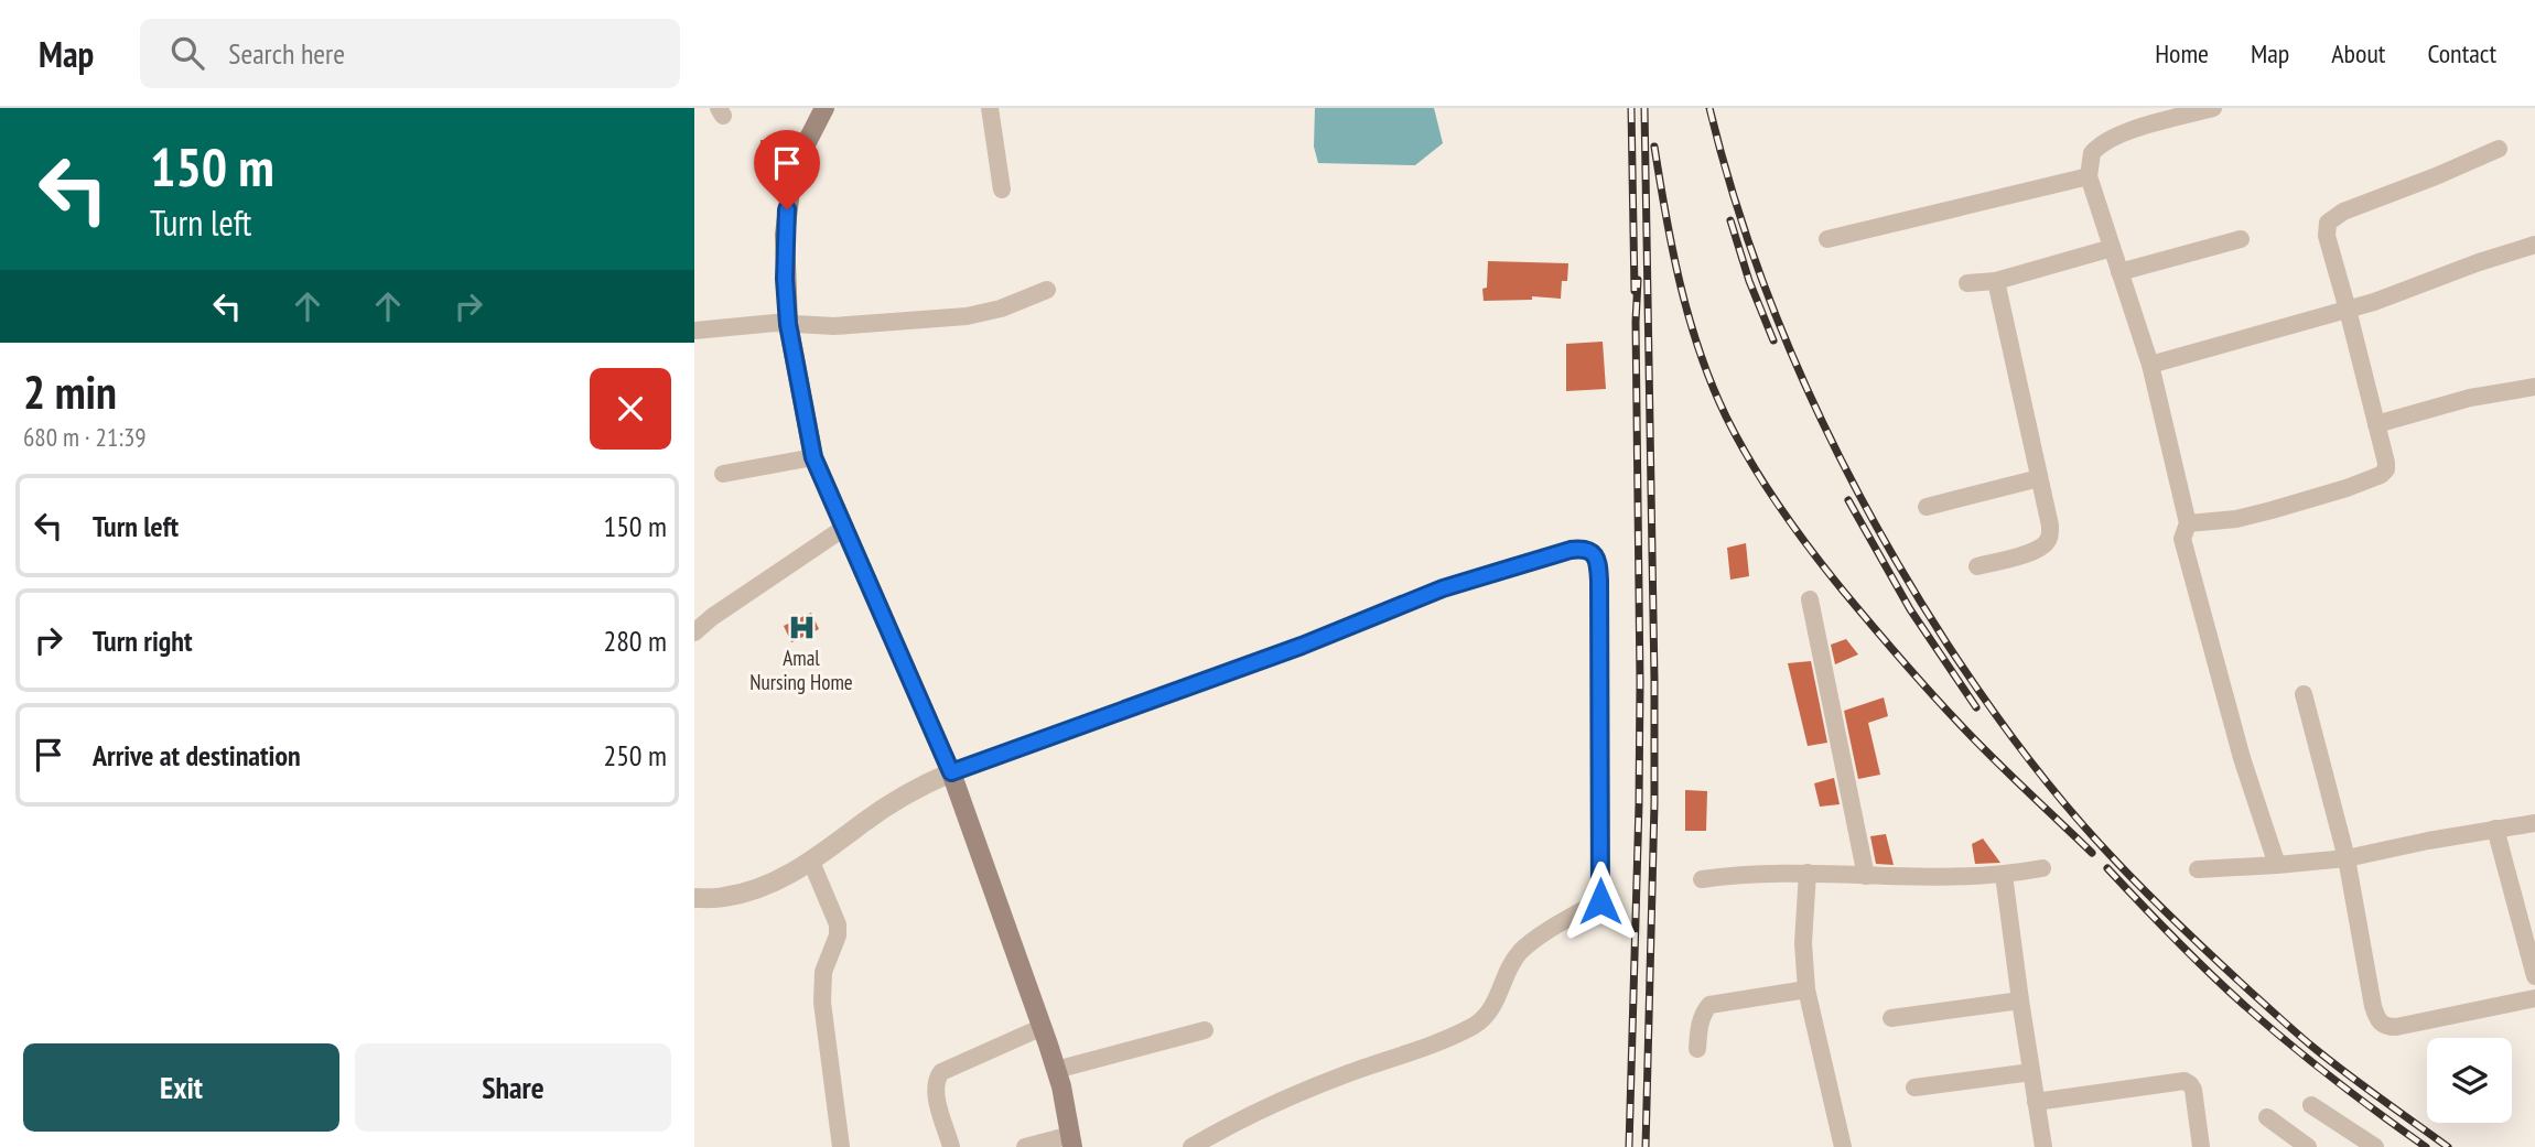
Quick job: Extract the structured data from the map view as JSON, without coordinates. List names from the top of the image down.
{
  "places": {
    "hospital": ["Amal Nursing Home"]
  },
  "page": {
    "header": "Map",
    "search": "Search here",
    "nav": [
      "Home",
      "Map",
      "About",
      "Contact"
    ],
    "turn": ["150 m", "Turn left"],
    "heading": ["2 min", "680 m · 21:39"],
    "list": [
      {
        "name": "Turn left",
        "value": "150 m"
      },
      {
        "name": "Turn right",
        "value": "280 m"
      },
      {
        "name": "Arrive at destination",
        "value": "250 m"
      }
    ],
    "buttons": ["Exit", "Share"]
  }
}
